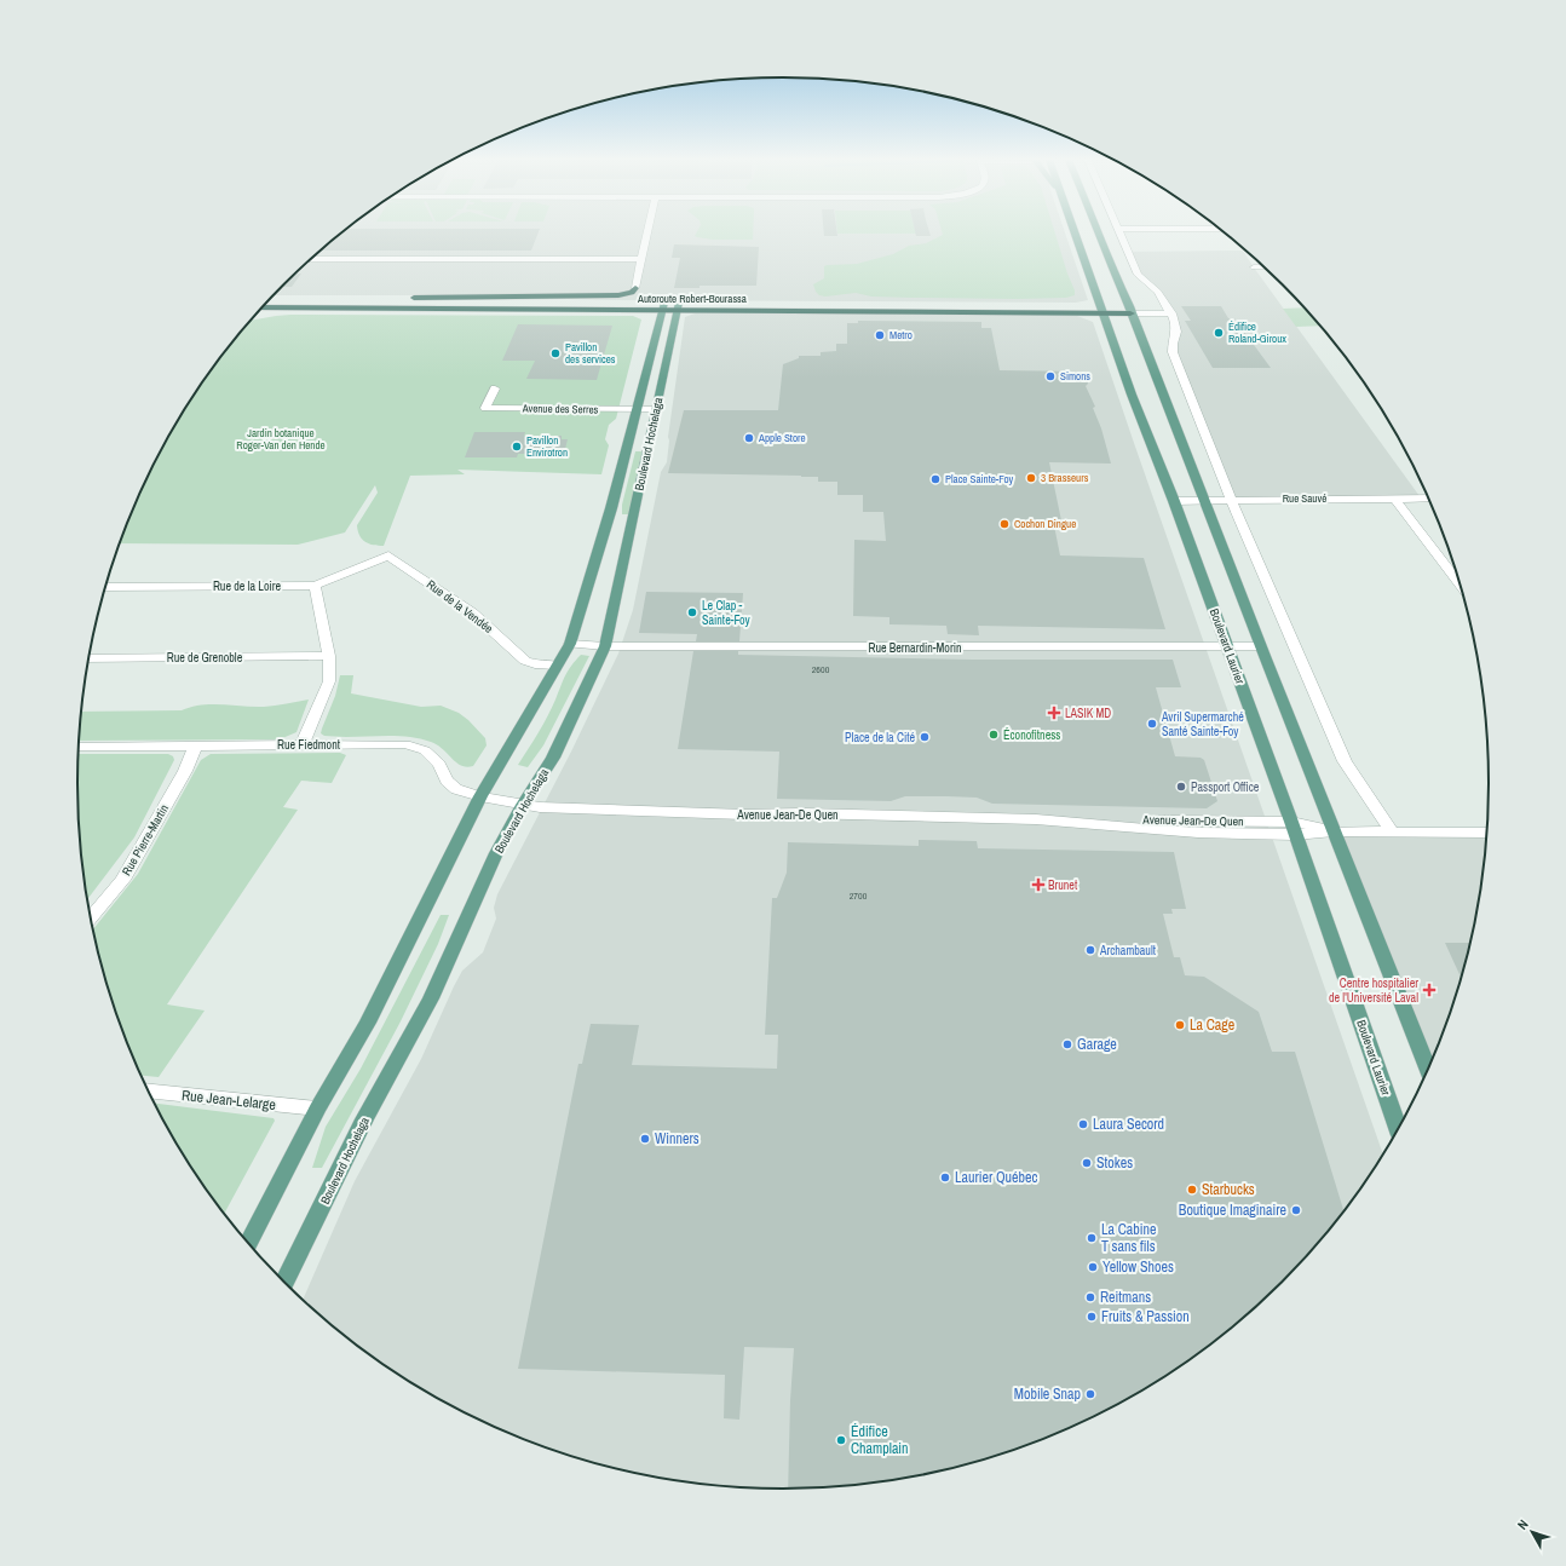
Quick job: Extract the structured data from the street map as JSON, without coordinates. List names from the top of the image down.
{
  "streets": {
    "highway": ["Autoroute Robert-Bourassa"],
    "main road": ["Boulevard Hochelaga", "Boulevard Laurier"],
    "street": [
      "Avenue des Serres",
      "Rue Sauvé",
      "Rue de la Loire",
      "Rue de la Vendée",
      "Rue Bernardin-Morin",
      "Rue de Grenoble",
      "Rue Fiedmont",
      "Avenue Jean-De Quen",
      "Rue Pierre-Martin",
      "Rue Jean-Lelarge"
    ]
  },
  "crossings": [
    ["Autoroute Robert-Bourassa", "Boulevard Hochelaga"],
    ["Autoroute Robert-Bourassa", "Boulevard Laurier"],
    ["Avenue des Serres", "Boulevard Hochelaga"],
    ["Boulevard Hochelaga", "Rue de la Vendée"],
    ["Boulevard Hochelaga", "Rue Bernardin-Morin"],
    ["Boulevard Hochelaga", "Rue Fiedmont"],
    ["Boulevard Hochelaga", "Avenue Jean-De Quen"],
    ["Boulevard Hochelaga", "Rue Jean-Lelarge"],
    ["Rue Sauvé", "Boulevard Laurier"],
    ["Rue de la Loire", "Rue de la Vendée"],
    ["Boulevard Laurier", "Rue Bernardin-Morin"],
    ["Boulevard Laurier", "Avenue Jean-De Quen"],
    ["Rue Fiedmont", "Avenue Jean-De Quen"],
    ["Rue Fiedmont", "Rue Pierre-Martin"]
  ],
  "parks": ["Jardin botanique Roger-Van den Hende"],
  "places": {
    "other": [
      "Édifice Roland-Giroux",
      "Metro",
      "Pavillon des services",
      "Simons",
      "Apple Store",
      "Pavillon Envirotron",
      "3 Brasseurs",
      "Place Sainte-Foy",
      "Cochon Dingue",
      "Le Clap - Sainte-Foy",
      "Avril Supermarché Santé Sainte-Foy",
      "Éconofitness",
      "Place de la Cité",
      "Passport Office",
      "Archambault",
      "La Cage",
      "Garage",
      "Laura Secord",
      "Winners",
      "Stokes",
      "Laurier Québec",
      "Starbucks",
      "Boutique Imaginaire",
      "La Cabine T sans fils",
      "Yellow Shoes",
      "Reitmans",
      "Fruits & Passion",
      "Mobile Snap",
      "Édifice Champlain"
    ],
    "health": ["LASIK MD", "Brunet", "Centre hospitalier de l'Université Laval"]
  },
  "house_numbers": ["2600", "2700"],
  "north": "top left"
}
